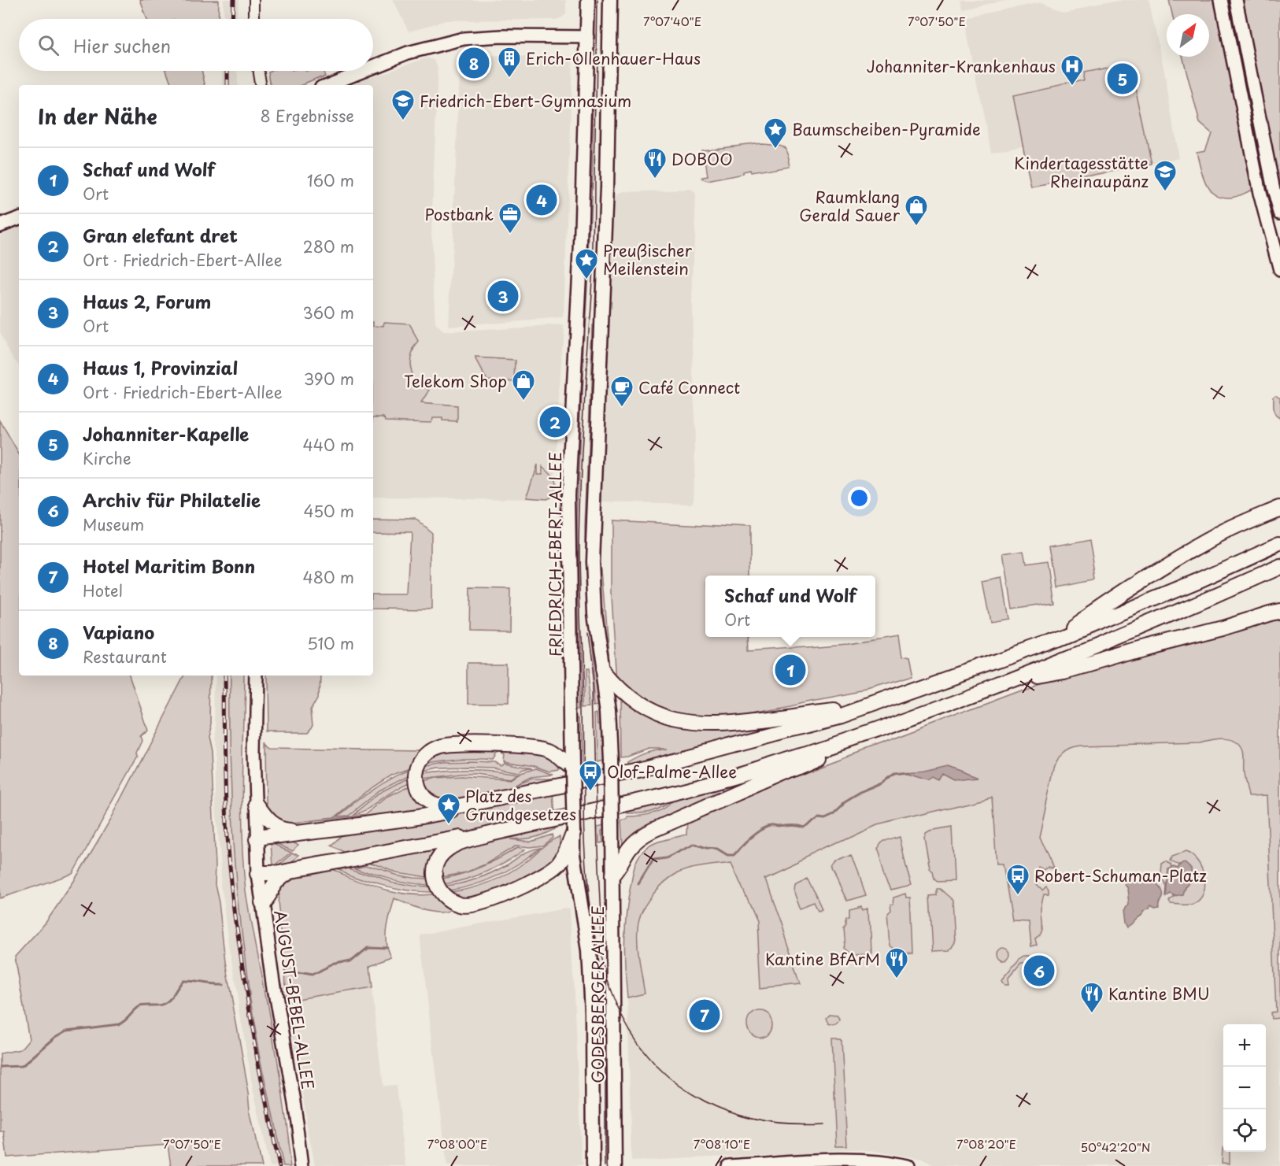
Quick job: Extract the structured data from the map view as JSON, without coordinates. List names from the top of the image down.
{
  "streets": {
    "main road": ["FRIEDRICH-EBERT-ALLEE", "GODESBERGER ALLEE", "AUGUST-BEBEL-ALLEE"]
  },
  "crossings": [
    ["FRIEDRICH-EBERT-ALLEE", "GODESBERGER ALLEE"]
  ],
  "places": {
    "building": ["Erich-Ollenhauer-Haus"],
    "hospital": ["Johanniter-Krankenhaus"],
    "school or university": ["Friedrich-Ebert-Gymnasium", "Kindertagesstätte Rheinaupänz"],
    "place": ["Baumscheiben-Pyramide", "Preußischer Meilenstein", "Platz des Grundgesetzes"],
    "restaurant": ["DOBOO", "Kantine BfArM", "Kantine BMU"],
    "shop": ["Raumklang Gerald Sauer", "Telekom Shop"],
    "office": ["Postbank"],
    "cafe": ["Café Connect"],
    "bus stop": ["Olof-Palme-Allee", "Robert-Schuman-Platz"]
  },
  "north": "top right",
  "page": {
    "search": "Hier suchen",
    "pins": [
      "8",
      "5",
      "4",
      "3",
      "2",
      "1",
      "6",
      "7"
    ],
    "heading": ["In der Nähe", "8 Ergebnisse"],
    "list": [
      {
        "mark": "1",
        "name": "Schaf und Wolf",
        "note": "Ort",
        "value": "160 m"
      },
      {
        "mark": "2",
        "name": "Gran elefant dret",
        "note": "Ort · Friedrich-Ebert-Allee",
        "value": "280 m"
      },
      {
        "mark": "3",
        "name": "Haus 2, Forum",
        "note": "Ort",
        "value": "360 m"
      },
      {
        "mark": "4",
        "name": "Haus 1, Provinzial",
        "note": "Ort · Friedrich-Ebert-Allee",
        "value": "390 m"
      },
      {
        "mark": "5",
        "name": "Johanniter-Kapelle",
        "note": "Kirche",
        "value": "440 m"
      },
      {
        "mark": "6",
        "name": "Archiv für Philatelie",
        "note": "Museum",
        "value": "450 m"
      },
      {
        "mark": "7",
        "name": "Hotel Maritim Bonn",
        "note": "Hotel",
        "value": "480 m"
      },
      {
        "mark": "8",
        "name": "Vapiano",
        "note": "Restaurant",
        "value": "510 m"
      }
    ],
    "popup": ["Schaf und Wolf", "Ort"],
    "map_buttons": ["+", "−"]
  },
  "coordinates": [
    "7°07'40\"E",
    "7°07'50\"E",
    "7°08'00\"E",
    "7°08'10\"E",
    "7°08'20\"E",
    "50°42'20\"N"
  ]
}
